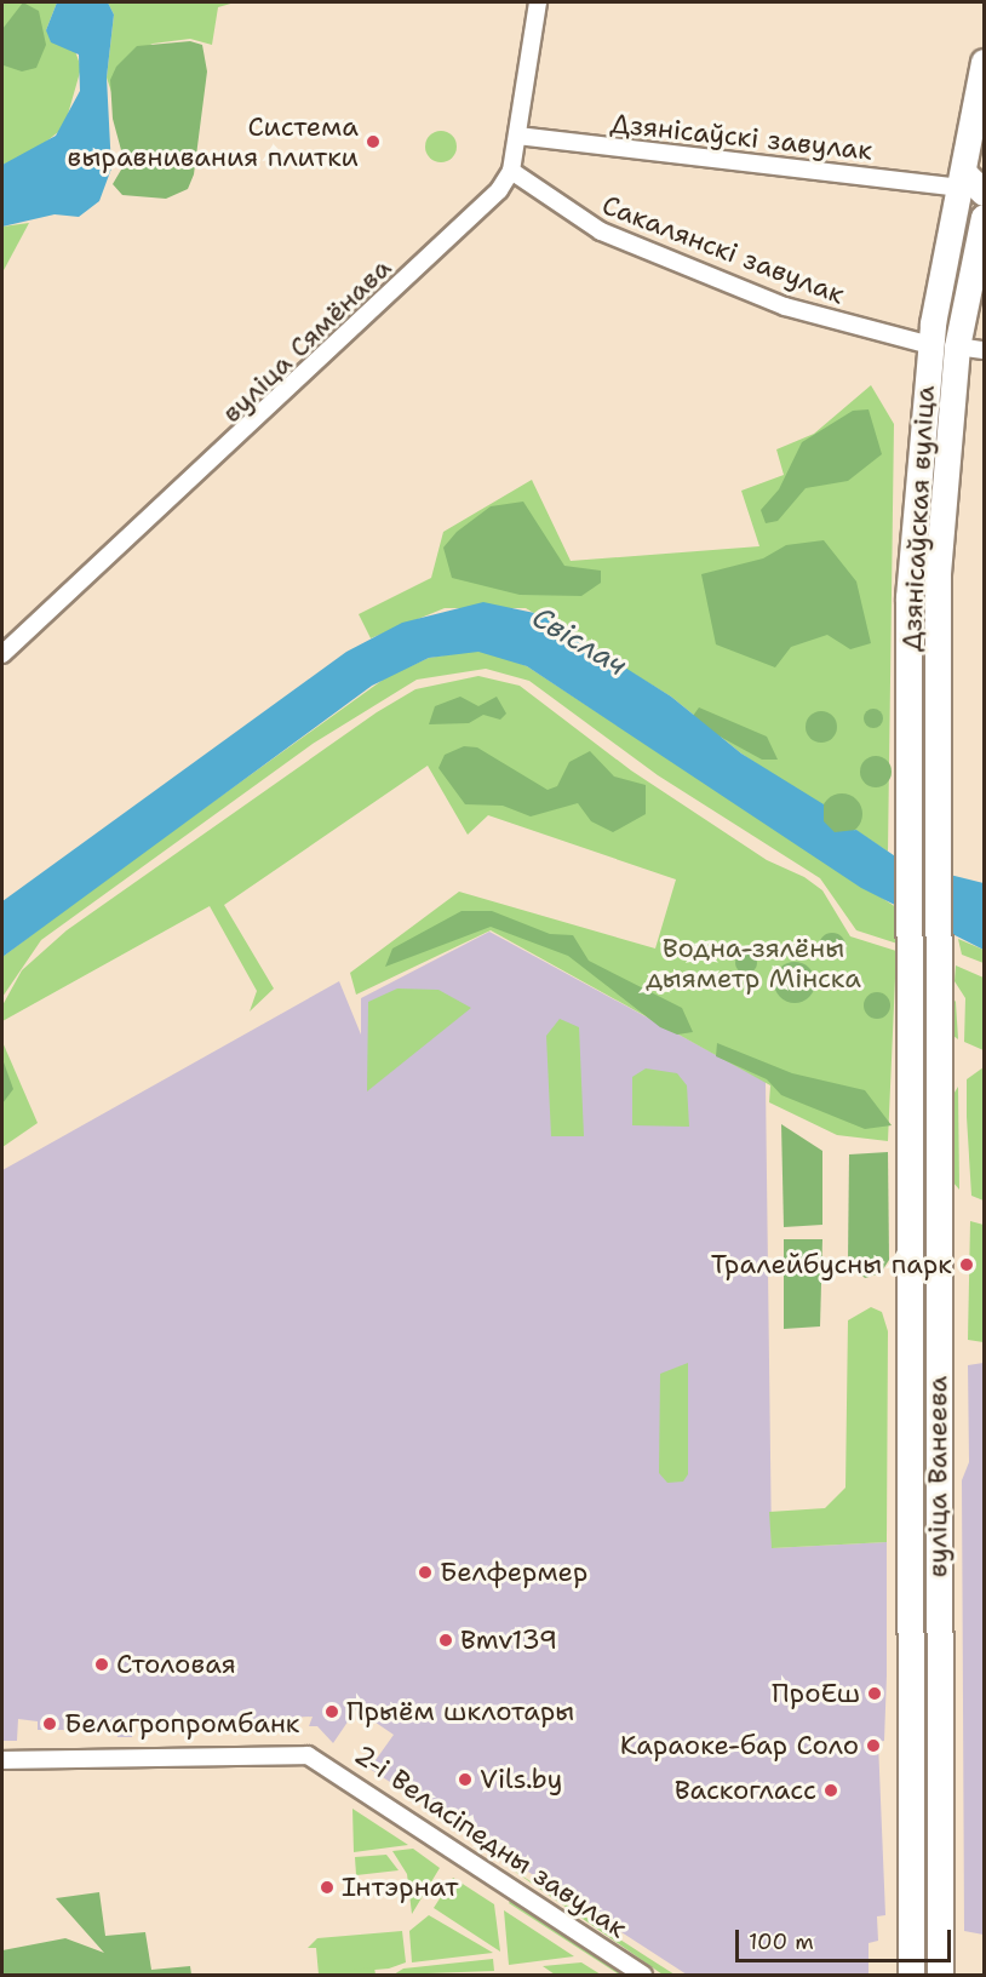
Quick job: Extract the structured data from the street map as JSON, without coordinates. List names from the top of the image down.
{
  "streets": {
    "main road": ["Дзянісаўская вуліца", "вуліца Ванеева"],
    "street": [
      "Дзянісаўскі завулак",
      "Сакалянскі завулак",
      "вуліца Сямёнава",
      "2-і Веласіпедны завулак"
    ]
  },
  "crossings": [
    ["Дзянісаўскі завулак", "Дзянісаўская вуліца"],
    ["Сакалянскі завулак", "вуліца Сямёнава"],
    ["Сакалянскі завулак", "Дзянісаўская вуліца"],
    ["Дзянісаўская вуліца", "вуліца Ванеева"]
  ],
  "water": ["Свіслач"],
  "parks": ["Водна-зялёны дыяметр Мінска"],
  "places": [
    "Система выравнивания плитки",
    "Тралейбусны парк",
    "Белфермер",
    "Bmv139",
    "Столовая",
    "ПроЕш",
    "Прыём шклотары",
    "Белагропромбанк",
    "Караоке-бар Соло",
    "Vils.by",
    "Васкогласс",
    "Інтэрнат"
  ],
  "scale_bar": "100 m"
}
